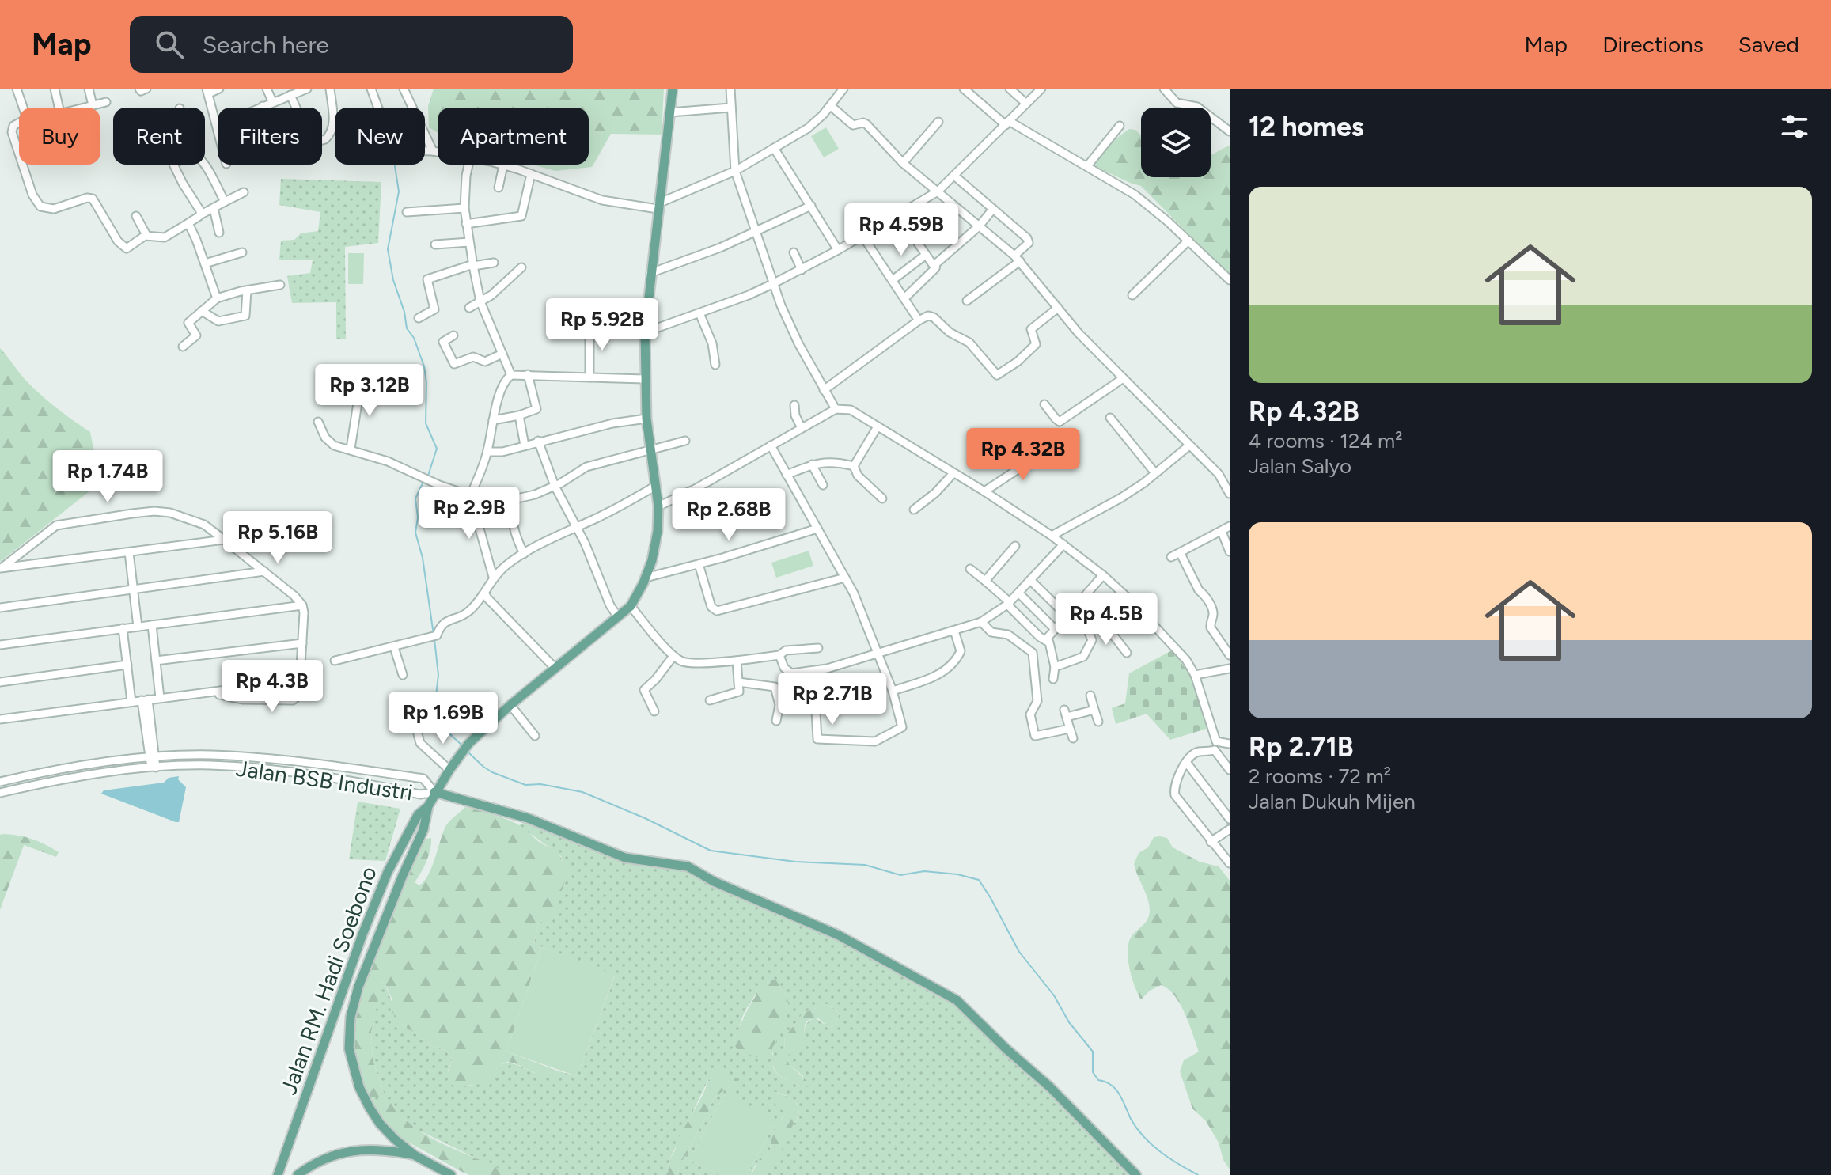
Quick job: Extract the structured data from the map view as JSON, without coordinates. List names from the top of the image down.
{
  "streets": {
    "main road": ["Jalan RM. Hadi Soebono"],
    "street": ["Jalan BSB Industri"]
  },
  "crossings": [
    ["Jalan BSB Industri", "Jalan RM. Hadi Soebono"]
  ],
  "page": {
    "header": "Map",
    "search": "Search here",
    "nav": ["Map", "Directions", "Saved"],
    "heading": "12 homes",
    "chip": [
      "Buy",
      "Rent",
      "Filters",
      "New",
      "Apartment"
    ],
    "list": [
      {
        "name": "Rp 4.32B",
        "note": "4 rooms · 124 m² · Jalan Salyo"
      },
      {
        "name": "Rp 2.71B",
        "note": "2 rooms · 72 m² · Jalan Dukuh Mijen"
      }
    ],
    "price": [
      "Rp 4.59B",
      "Rp 5.92B",
      "Rp 3.12B",
      "Rp 4.32B",
      "Rp 1.74B",
      "Rp 2.9B",
      "Rp 2.68B",
      "Rp 5.16B",
      "Rp 4.5B",
      "Rp 4.3B",
      "Rp 2.71B",
      "Rp 1.69B"
    ]
  }
}
